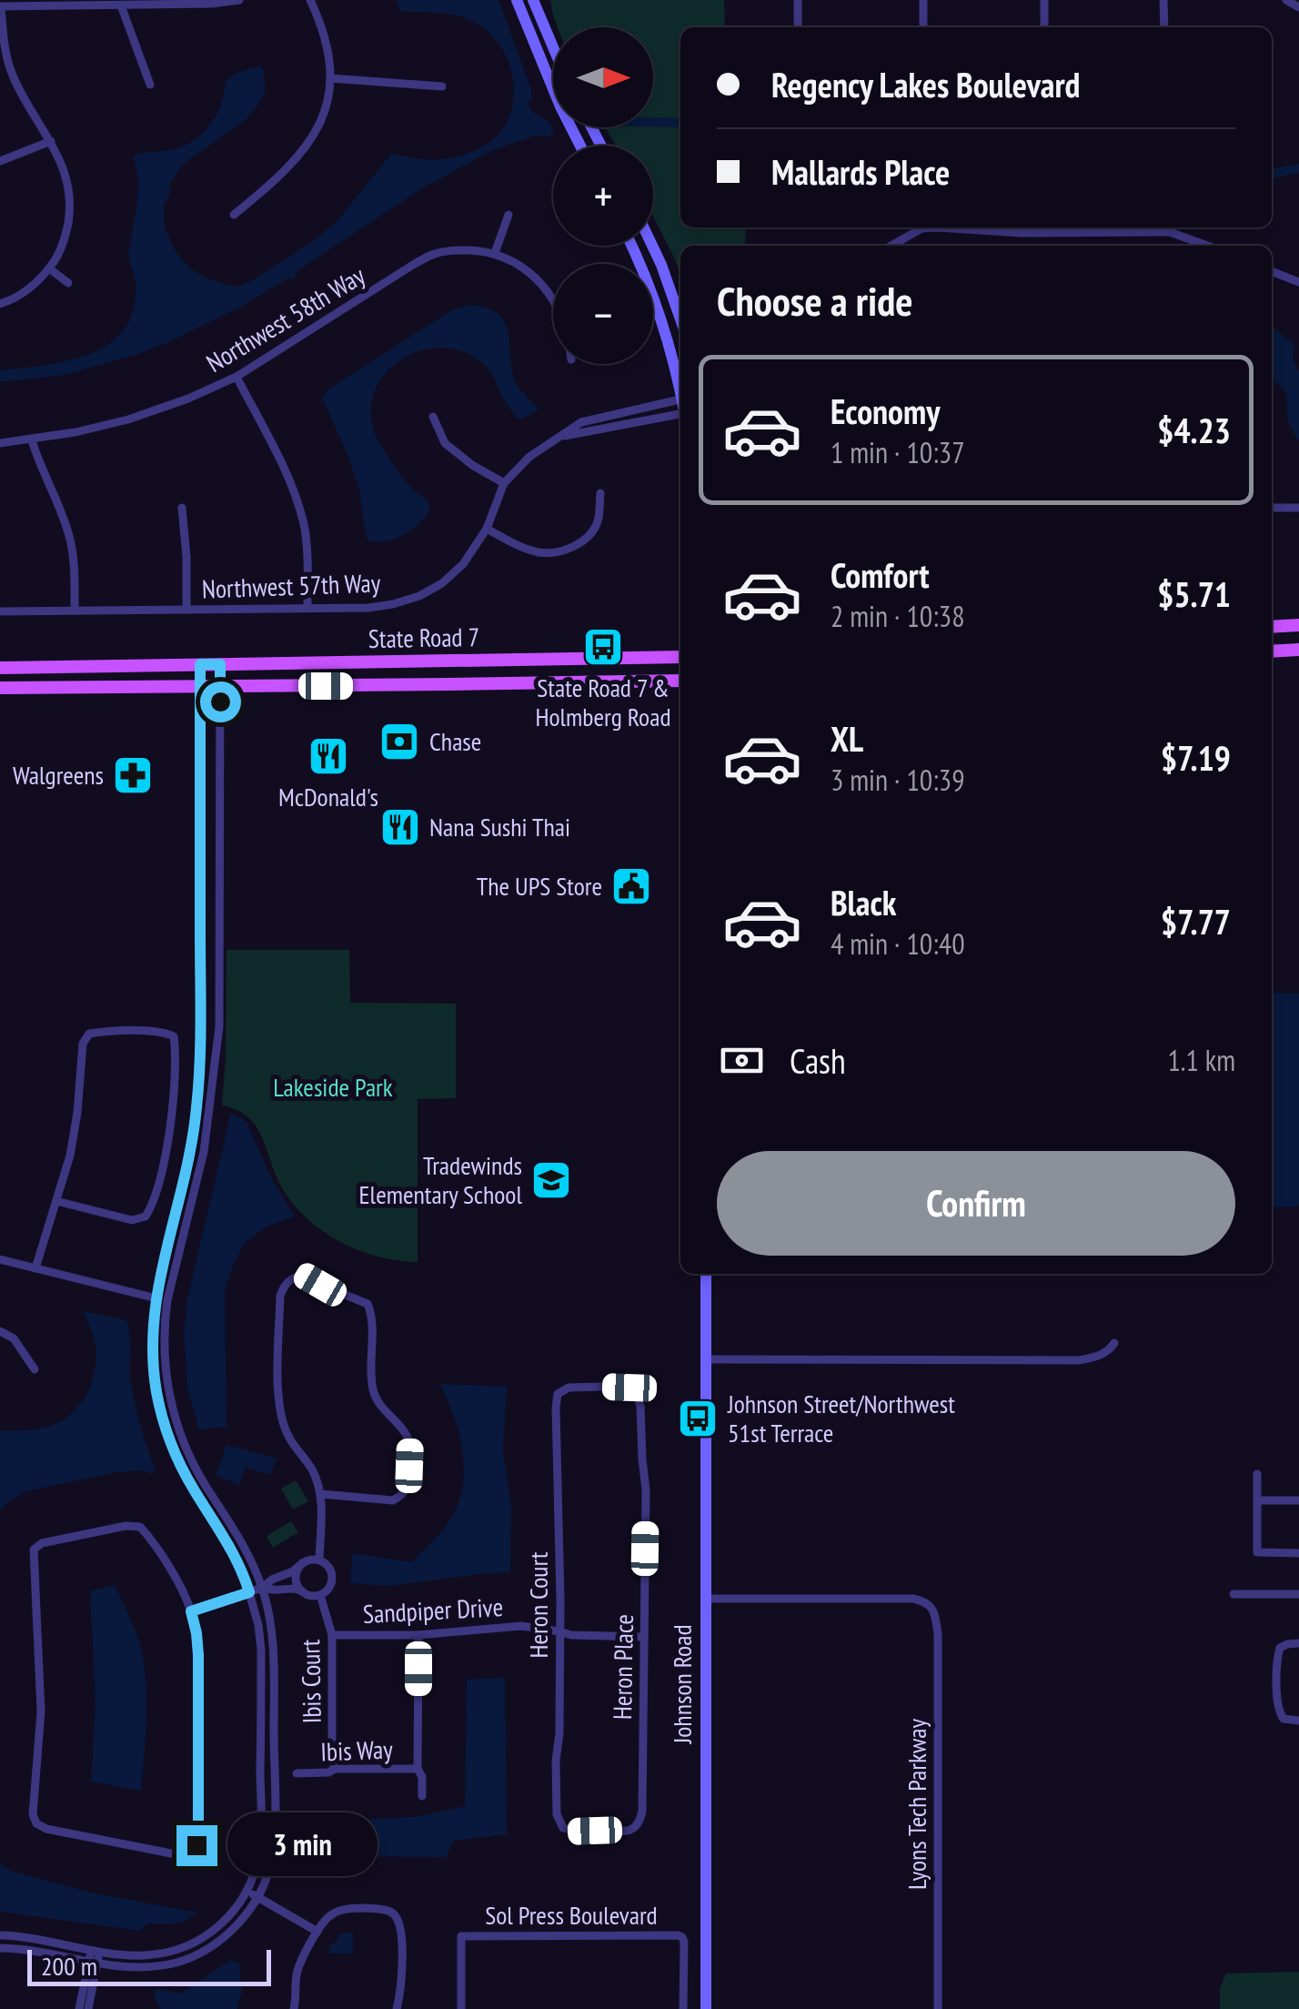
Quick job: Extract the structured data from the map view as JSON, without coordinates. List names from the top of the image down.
{
  "streets": {
    "main road": ["State Road 7"],
    "street": [
      "Northwest 58th Way",
      "Northwest 57th Way",
      "Heron Court",
      "Sandpiper Drive",
      "Heron Place",
      "Ibis Court",
      "Johnson Road",
      "Ibis Way",
      "Lyons Tech Parkway",
      "Sol Press Boulevard"
    ]
  },
  "crossings": [
    ["Heron Court", "Sandpiper Drive"],
    ["Heron Court", "Heron Place"],
    ["Sandpiper Drive", "Heron Place"],
    ["Sandpiper Drive", "Ibis Court"],
    ["Ibis Court", "Ibis Way"],
    ["Johnson Road", "Lyons Tech Parkway"]
  ],
  "parks": ["Lakeside Park"],
  "places": {
    "bus stop": ["State Road 7 & Holmberg Road", "Johnson Street/Northwest 51st Terrace"],
    "bank": ["Chase"],
    "restaurant": ["McDonald's", "Nana Sushi Thai"],
    "pharmacy": ["Walgreens"],
    "public building": ["The UPS Store"],
    "school or university": ["Tradewinds Elementary School"]
  },
  "scale_bar": "200 m",
  "north": "right",
  "page": {
    "map_buttons": ["+", "−"],
    "banner": ["Regency Lakes Boulevard", "Mallards Place"],
    "heading": "Choose a ride",
    "list": [
      {
        "name": "Economy",
        "note": "1 min · 10:37",
        "value": "$4.23"
      },
      {
        "name": "Comfort",
        "note": "2 min · 10:38",
        "value": "$5.71"
      },
      {
        "name": "XL",
        "note": "3 min · 10:39",
        "value": "$7.19"
      },
      {
        "name": "Black",
        "note": "4 min · 10:40",
        "value": "$7.77"
      }
    ],
    "pay": ["Cash", "1.1 km"],
    "buttons": "Confirm",
    "bubble": "3 min",
    "scale": "200 m"
  }
}
